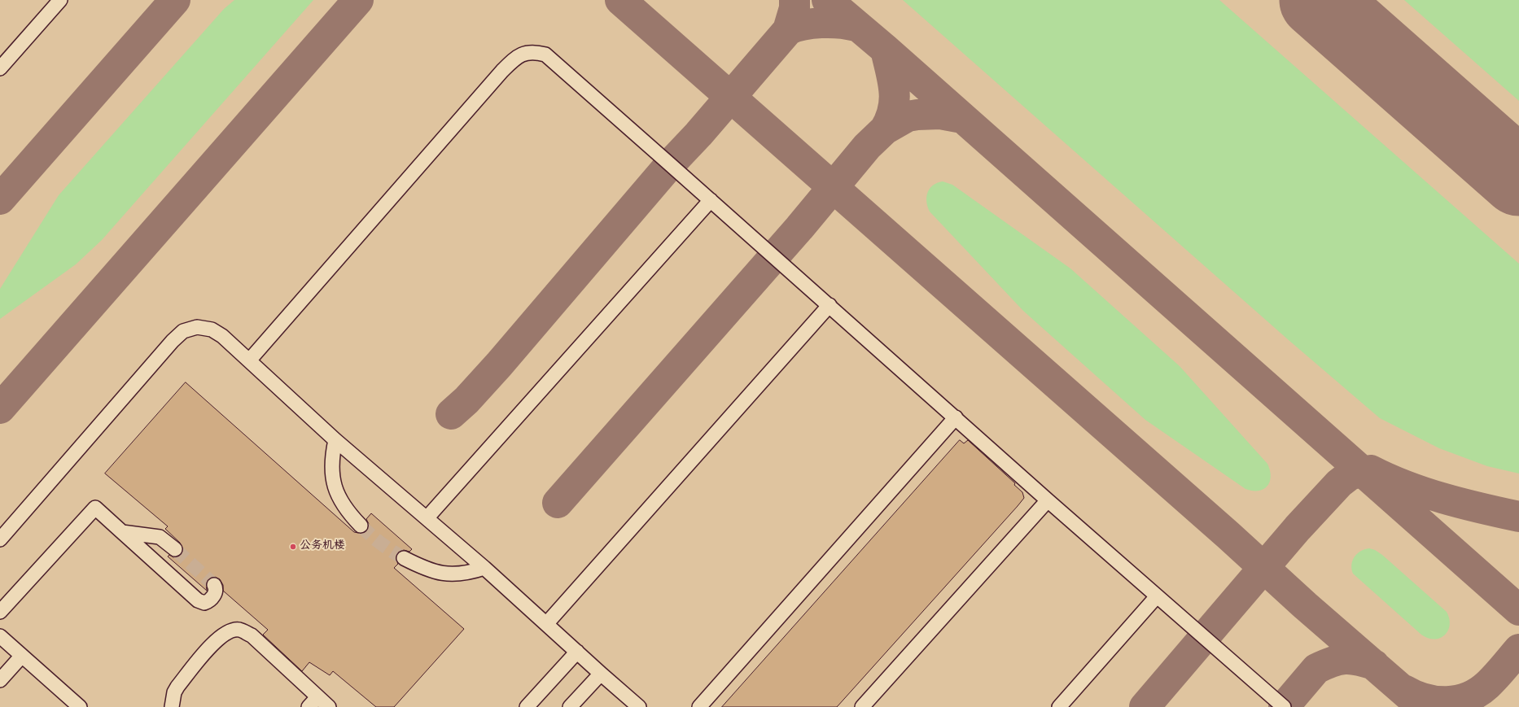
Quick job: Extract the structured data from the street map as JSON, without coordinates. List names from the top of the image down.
{
  "places": ["公务机楼"]
}
